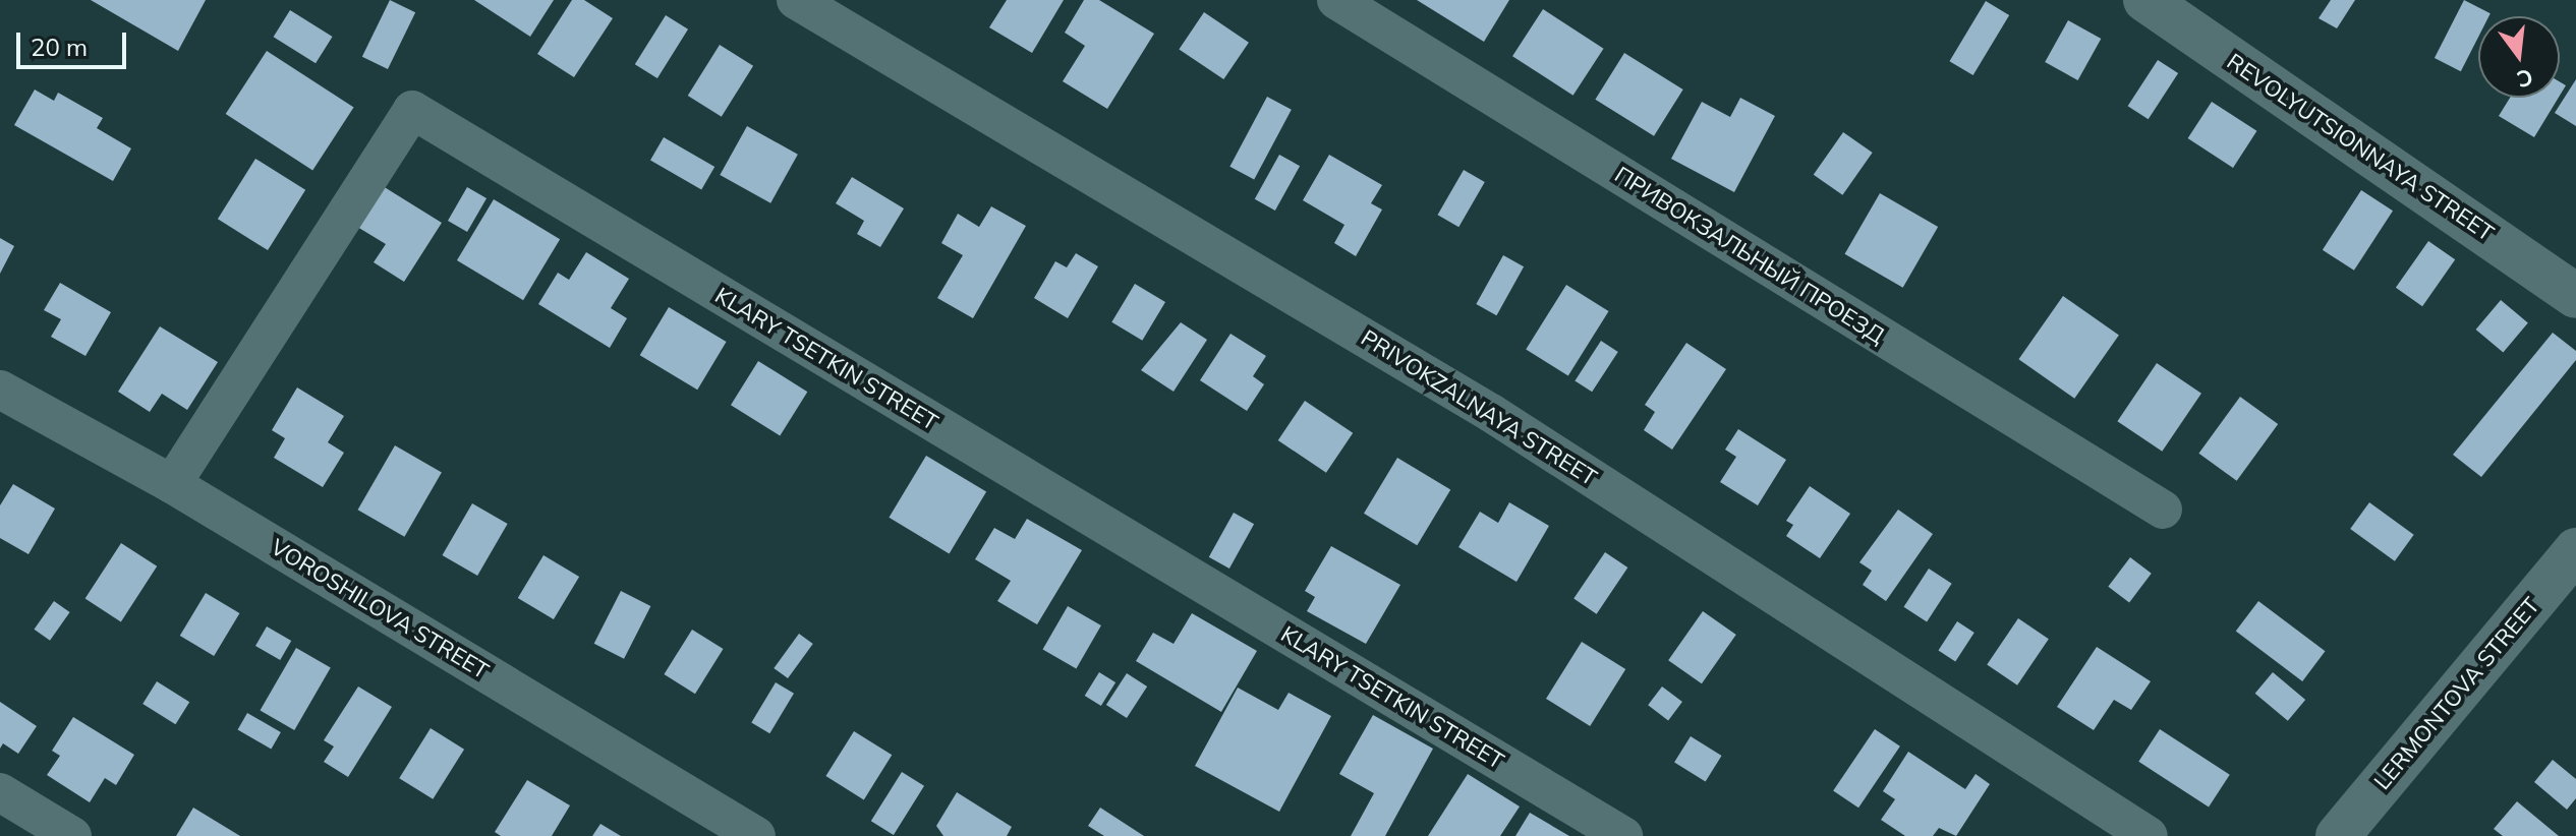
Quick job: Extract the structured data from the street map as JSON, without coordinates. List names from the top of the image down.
{
  "streets": {
    "street": [
      "REVOLYUTSIONNAYA STREET",
      "ПРИВОКЗАЛЬНЫЙ ПРОЕЗД",
      "KLARY TSETKIN STREET",
      "PRIVOKZALNAYA STREET",
      "VOROSHILOVA STREET",
      "LERMONTOVA STREET"
    ]
  },
  "crossings": [
    ["KLARY TSETKIN STREET", "VOROSHILOVA STREET"]
  ],
  "scale_bar": "20 m",
  "north": "bottom"
}
